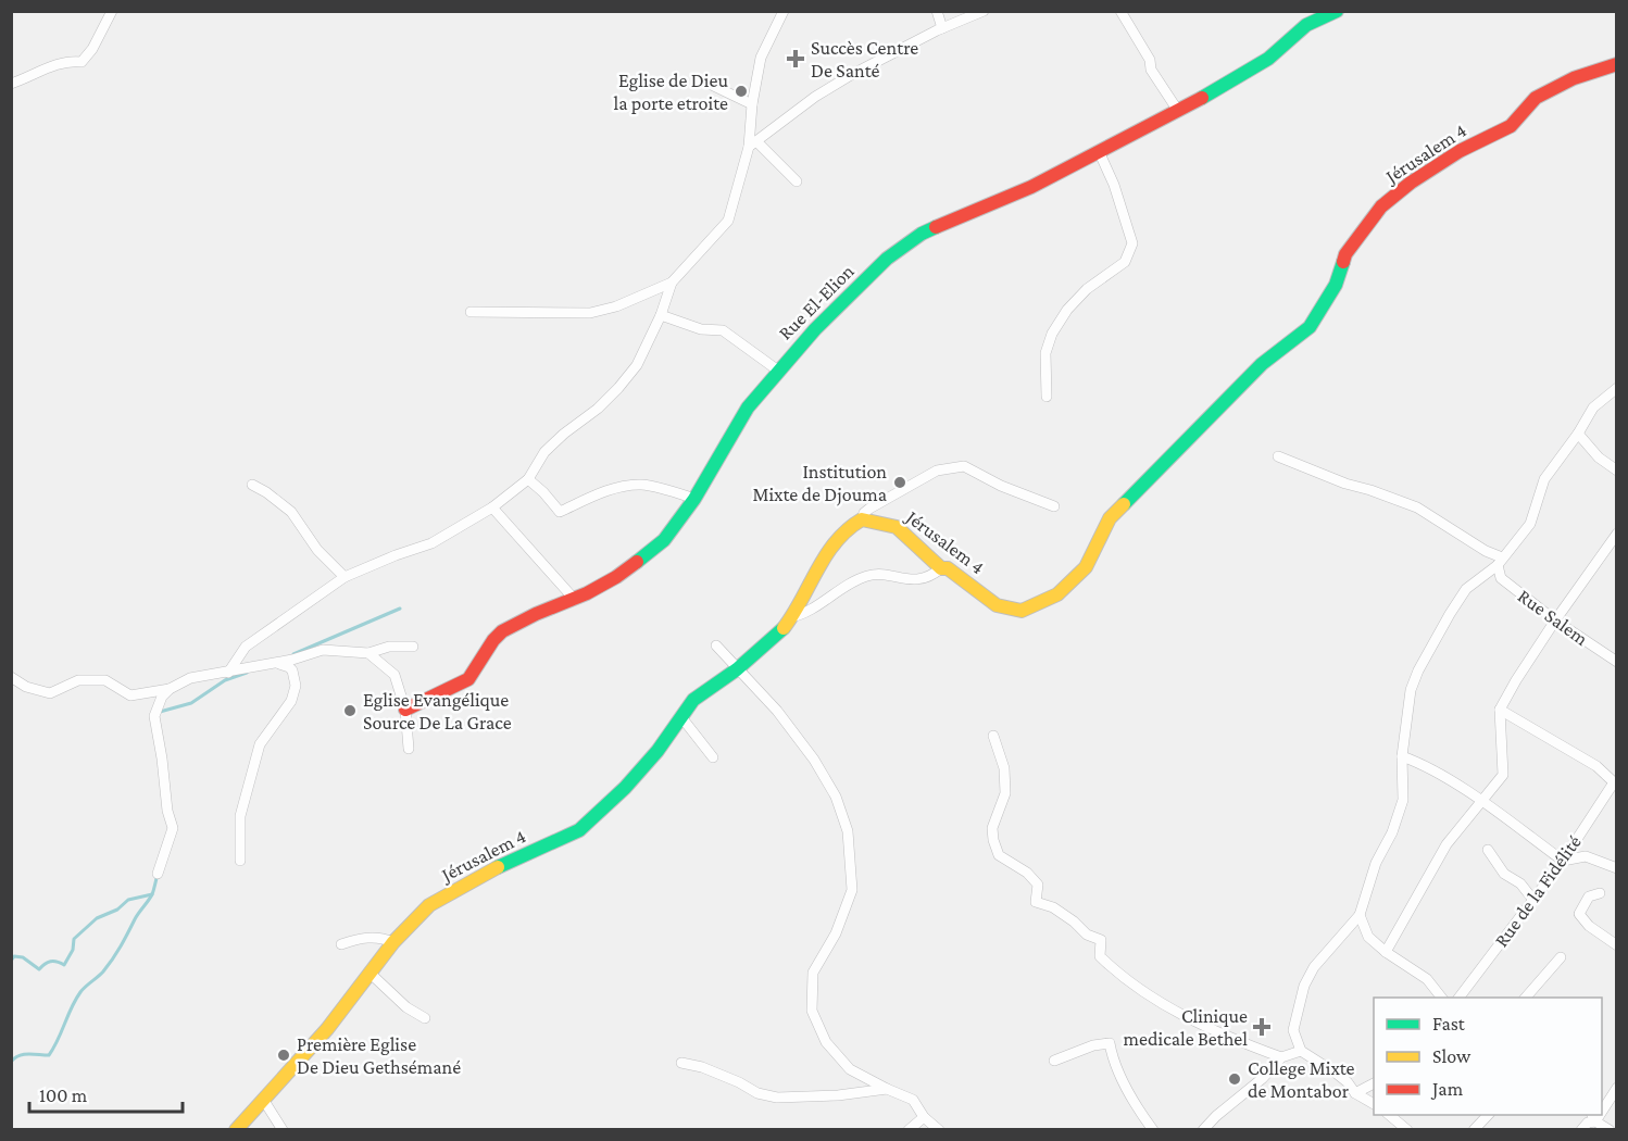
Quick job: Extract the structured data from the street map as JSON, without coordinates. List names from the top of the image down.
{
  "streets": {
    "street": [
      "Jérusalem 4",
      "Rue El-Elion",
      "Rue Salem",
      "Rue de la Fidélité"
    ]
  },
  "places": {
    "health": ["Succès Centre De Santé", "Clinique medicale Bethel"],
    "other": [
      "Eglise de Dieu la porte etroite",
      "Institution Mixte de Djouma",
      "Eglise Evangélique Source De La Grace",
      "Première Eglise De Dieu Gethsémané",
      "College Mixte de Montabor"
    ]
  },
  "legend": ["Fast", "Slow", "Jam"],
  "scale_bar": "100 m"
}
